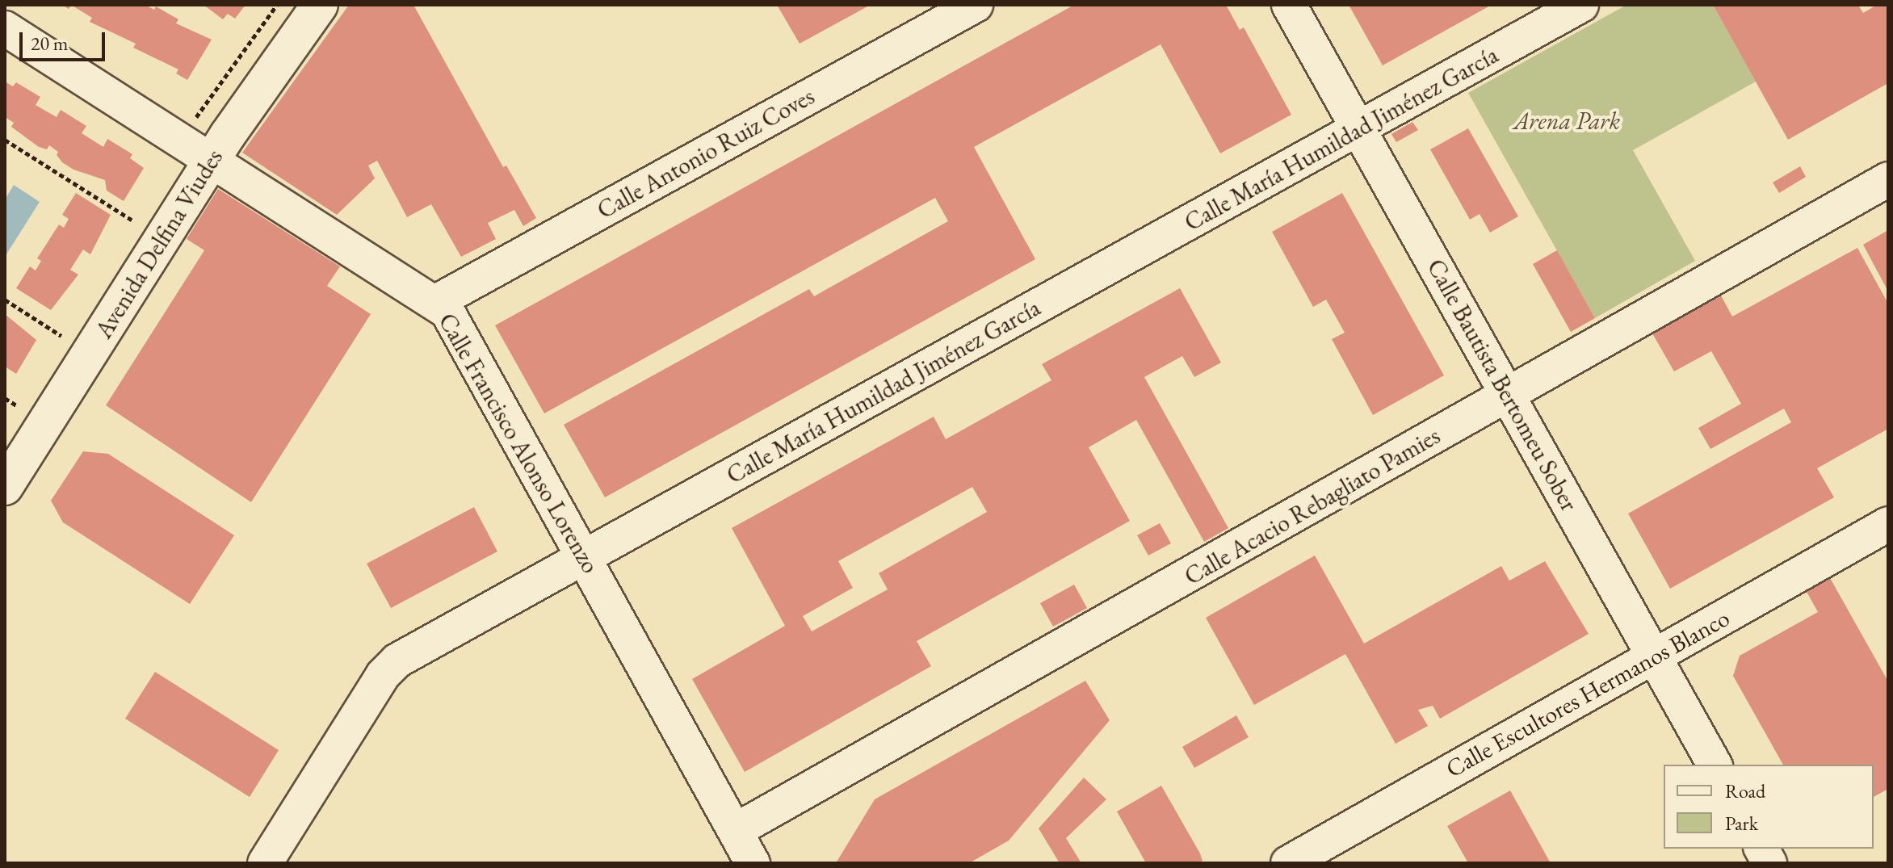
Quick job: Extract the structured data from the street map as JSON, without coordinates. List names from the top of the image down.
{
  "streets": {
    "street": [
      "Calle María Humildad Jiménez García",
      "Calle Antonio Ruiz Coves",
      "Avenida Delfina Viudes",
      "Calle Bautista Bertomeu Sober",
      "Calle Francisco Alonso Lorenzo",
      "Calle Acacio Rebagliato Pamies",
      "Calle Escultores Hermanos Blanco"
    ]
  },
  "crossings": [
    ["Calle María Humildad Jiménez García", "Calle Bautista Bertomeu Sober"],
    ["Calle María Humildad Jiménez García", "Calle Francisco Alonso Lorenzo"],
    ["Calle Antonio Ruiz Coves", "Calle Francisco Alonso Lorenzo"],
    ["Avenida Delfina Viudes", "Calle Francisco Alonso Lorenzo"],
    ["Calle Bautista Bertomeu Sober", "Calle Acacio Rebagliato Pamies"],
    ["Calle Bautista Bertomeu Sober", "Calle Escultores Hermanos Blanco"],
    ["Calle Francisco Alonso Lorenzo", "Calle Acacio Rebagliato Pamies"]
  ],
  "parks": ["Arena Park"],
  "legend": ["Road", "Park"],
  "scale_bar": "20 m"
}
